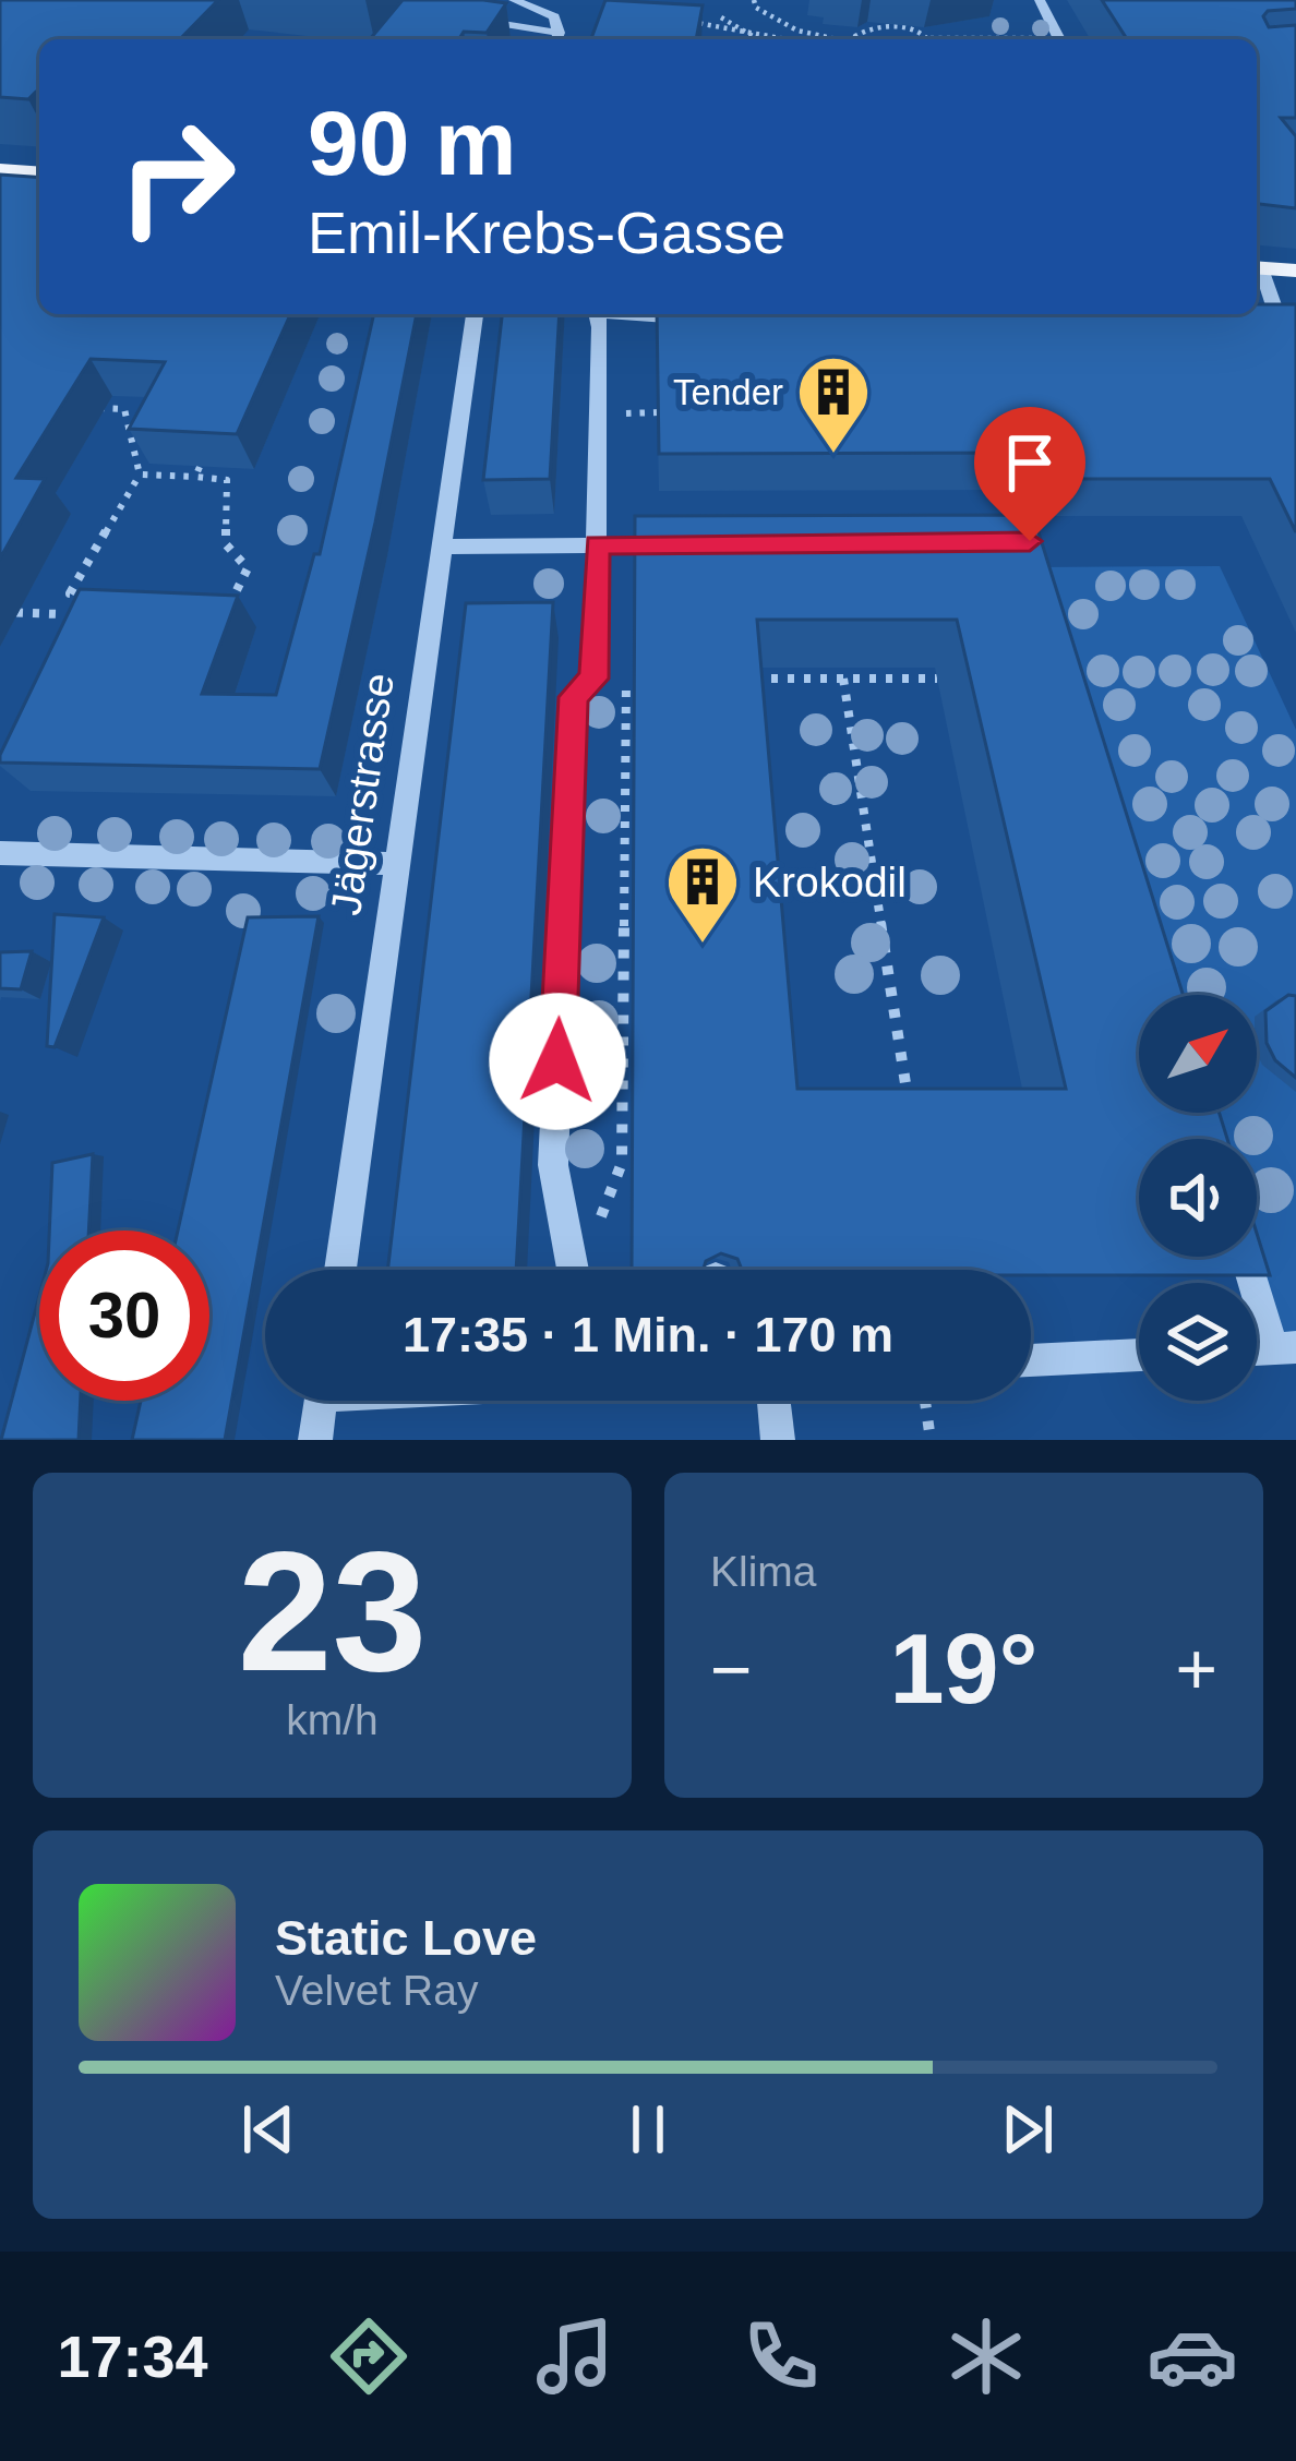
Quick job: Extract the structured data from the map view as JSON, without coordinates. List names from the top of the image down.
{
  "streets": {
    "street": ["Jägerstrasse"]
  },
  "places": {
    "building": ["Tender", "Krokodil"]
  },
  "north": "top right",
  "page": {
    "turn": ["90 m", "Emil-Krebs-Gasse"],
    "limit": "30",
    "trip": "17:35 · 1 Min. · 170 m",
    "tile": [
      ["23", "km/h"],
      "Klima"
    ],
    "heat": ["−", "19°", "+"],
    "song": ["Static Love", "Velvet Ray"],
    "tabs": "17:34"
  }
}
